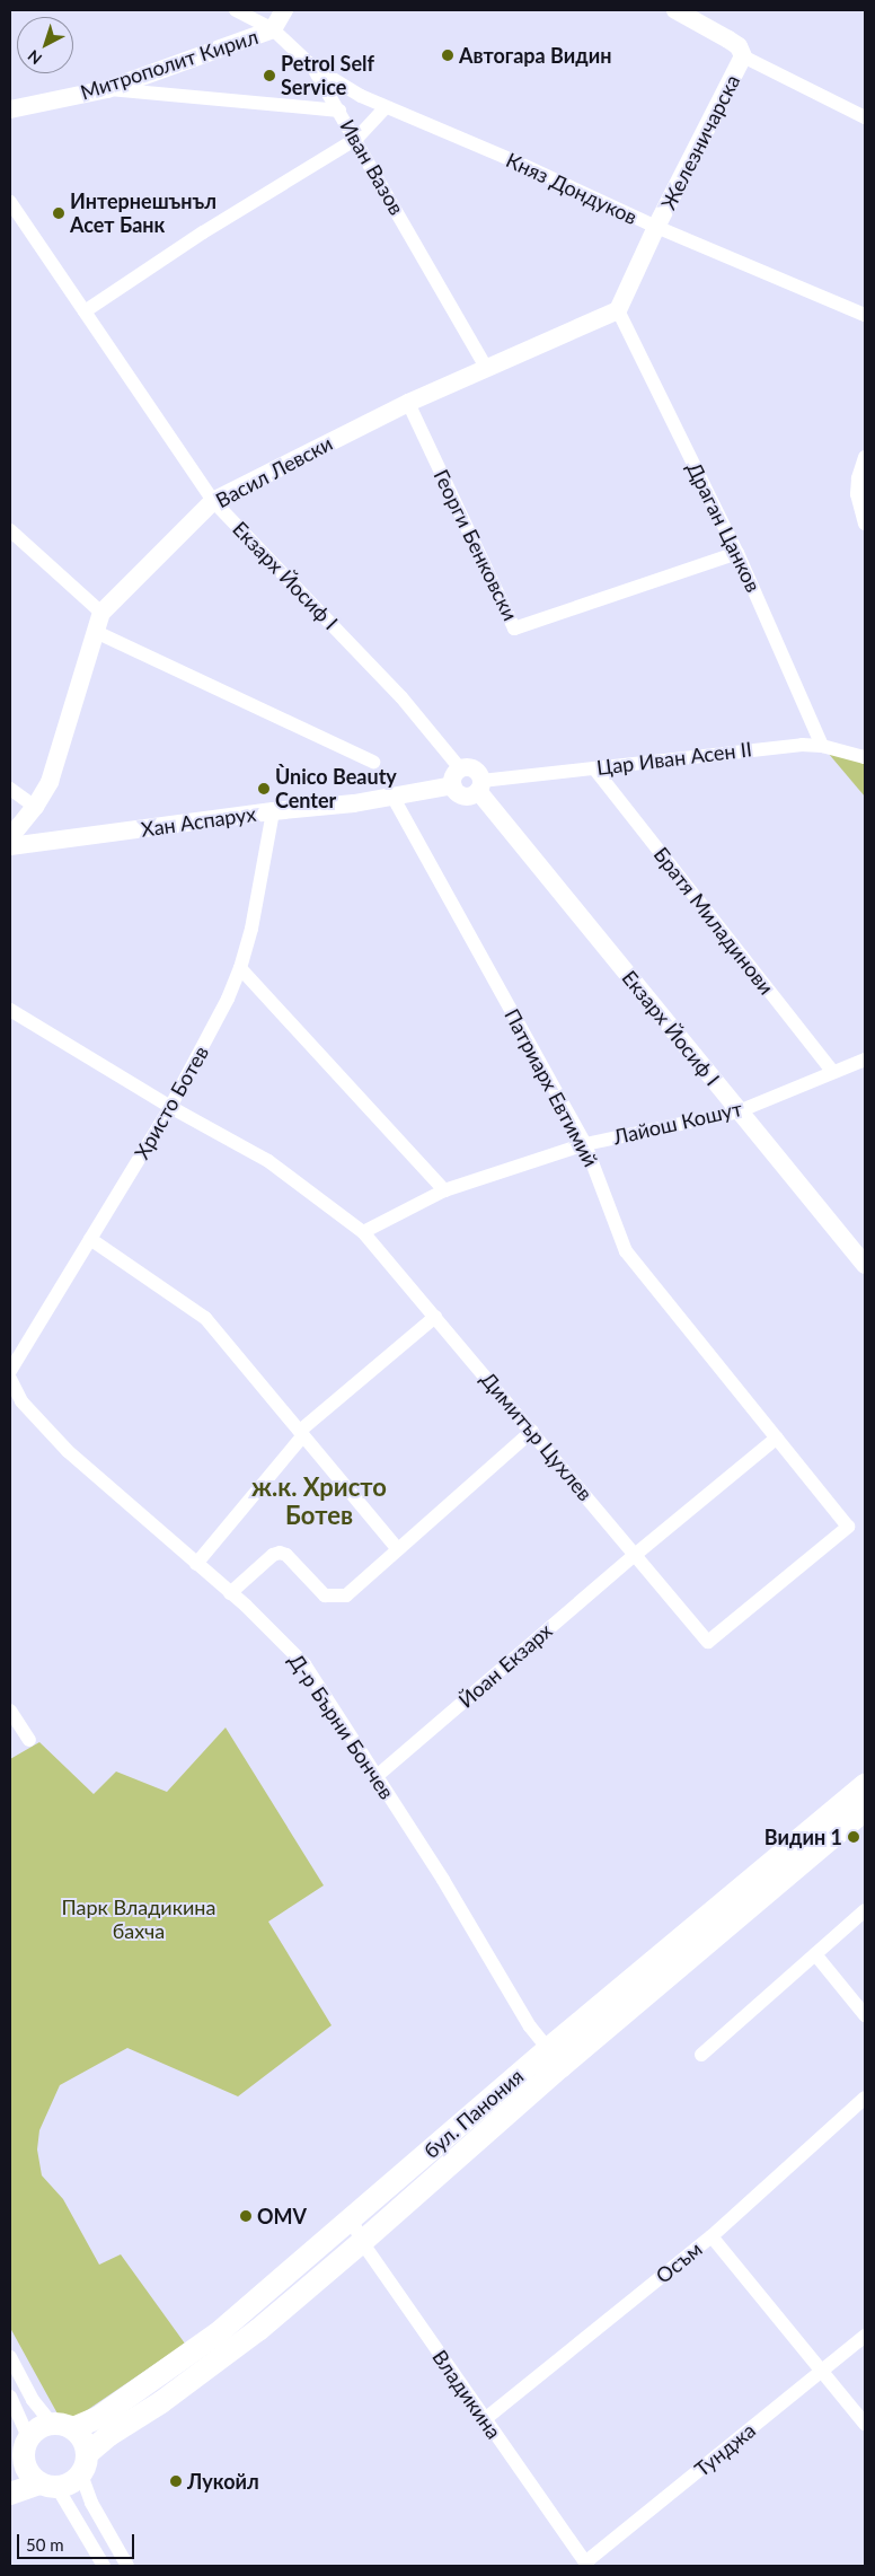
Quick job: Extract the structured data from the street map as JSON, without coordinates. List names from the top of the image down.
{
  "streets": {
    "main road": ["бул. Панония"],
    "street": [
      "Митрополит Кирил",
      "Железничарска",
      "Иван Вазов",
      "Княз Дондуков",
      "Васил Левски",
      "Драган Цанков",
      "Георги Бенковски",
      "Екзарх Йосиф I",
      "Цар Иван Асен II",
      "Хан Аспарух",
      "Братя Миладинови",
      "Патриарх Евтимий",
      "Христо Ботев",
      "Лайош Кошут",
      "Димитър Цухлев",
      "Йоан Екзарх",
      "Д-р Бърни Бончев",
      "Осъм",
      "Владикина",
      "Тунджа"
    ]
  },
  "crossings": [
    ["Митрополит Кирил", "Иван Вазов"],
    ["Митрополит Кирил", "Княз Дондуков"],
    ["Железничарска", "Княз Дондуков"],
    ["Иван Вазов", "Княз Дондуков"],
    ["Иван Вазов", "Васил Левски"],
    ["Васил Левски", "Драган Цанков"],
    ["Васил Левски", "Георги Бенковски"],
    ["Васил Левски", "Екзарх Йосиф I"],
    ["Драган Цанков", "Георги Бенковски"],
    ["Драган Цанков", "Цар Иван Асен II"],
    ["Екзарх Йосиф I", "Цар Иван Асен II"],
    ["Екзарх Йосиф I", "Хан Аспарух"],
    ["Екзарх Йосиф I", "Лайош Кошут"],
    ["Цар Иван Асен II", "Хан Аспарух"],
    ["Цар Иван Асен II", "Братя Миладинови"],
    ["Хан Аспарух", "Патриарх Евтимий"],
    ["Хан Аспарух", "Христо Ботев"],
    ["Братя Миладинови", "Лайош Кошут"],
    ["Патриарх Евтимий", "Лайош Кошут"],
    ["Патриарх Евтимий", "Димитър Цухлев"],
    ["Патриарх Евтимий", "Йоан Екзарх"],
    ["Христо Ботев", "Димитър Цухлев"],
    ["Лайош Кошут", "Димитър Цухлев"],
    ["Димитър Цухлев", "Йоан Екзарх"],
    ["Йоан Екзарх", "Д-р Бърни Бончев"],
    ["Д-р Бърни Бончев", "бул. Панония"],
    ["бул. Панония", "Владикина"],
    ["Осъм", "Владикина"],
    ["Владикина", "Тунджа"]
  ],
  "districts": ["ж.к. Христо Ботев"],
  "parks": ["Парк Владикина бахча"],
  "places": [
    "Автогара Видин",
    "Petrol Self Service",
    "Интернешънъл Асет Банк",
    "Ùnico Beauty Center",
    "Видин 1",
    "OMV",
    "Лукойл"
  ],
  "scale_bar": "50 m",
  "north": "bottom left"
}
